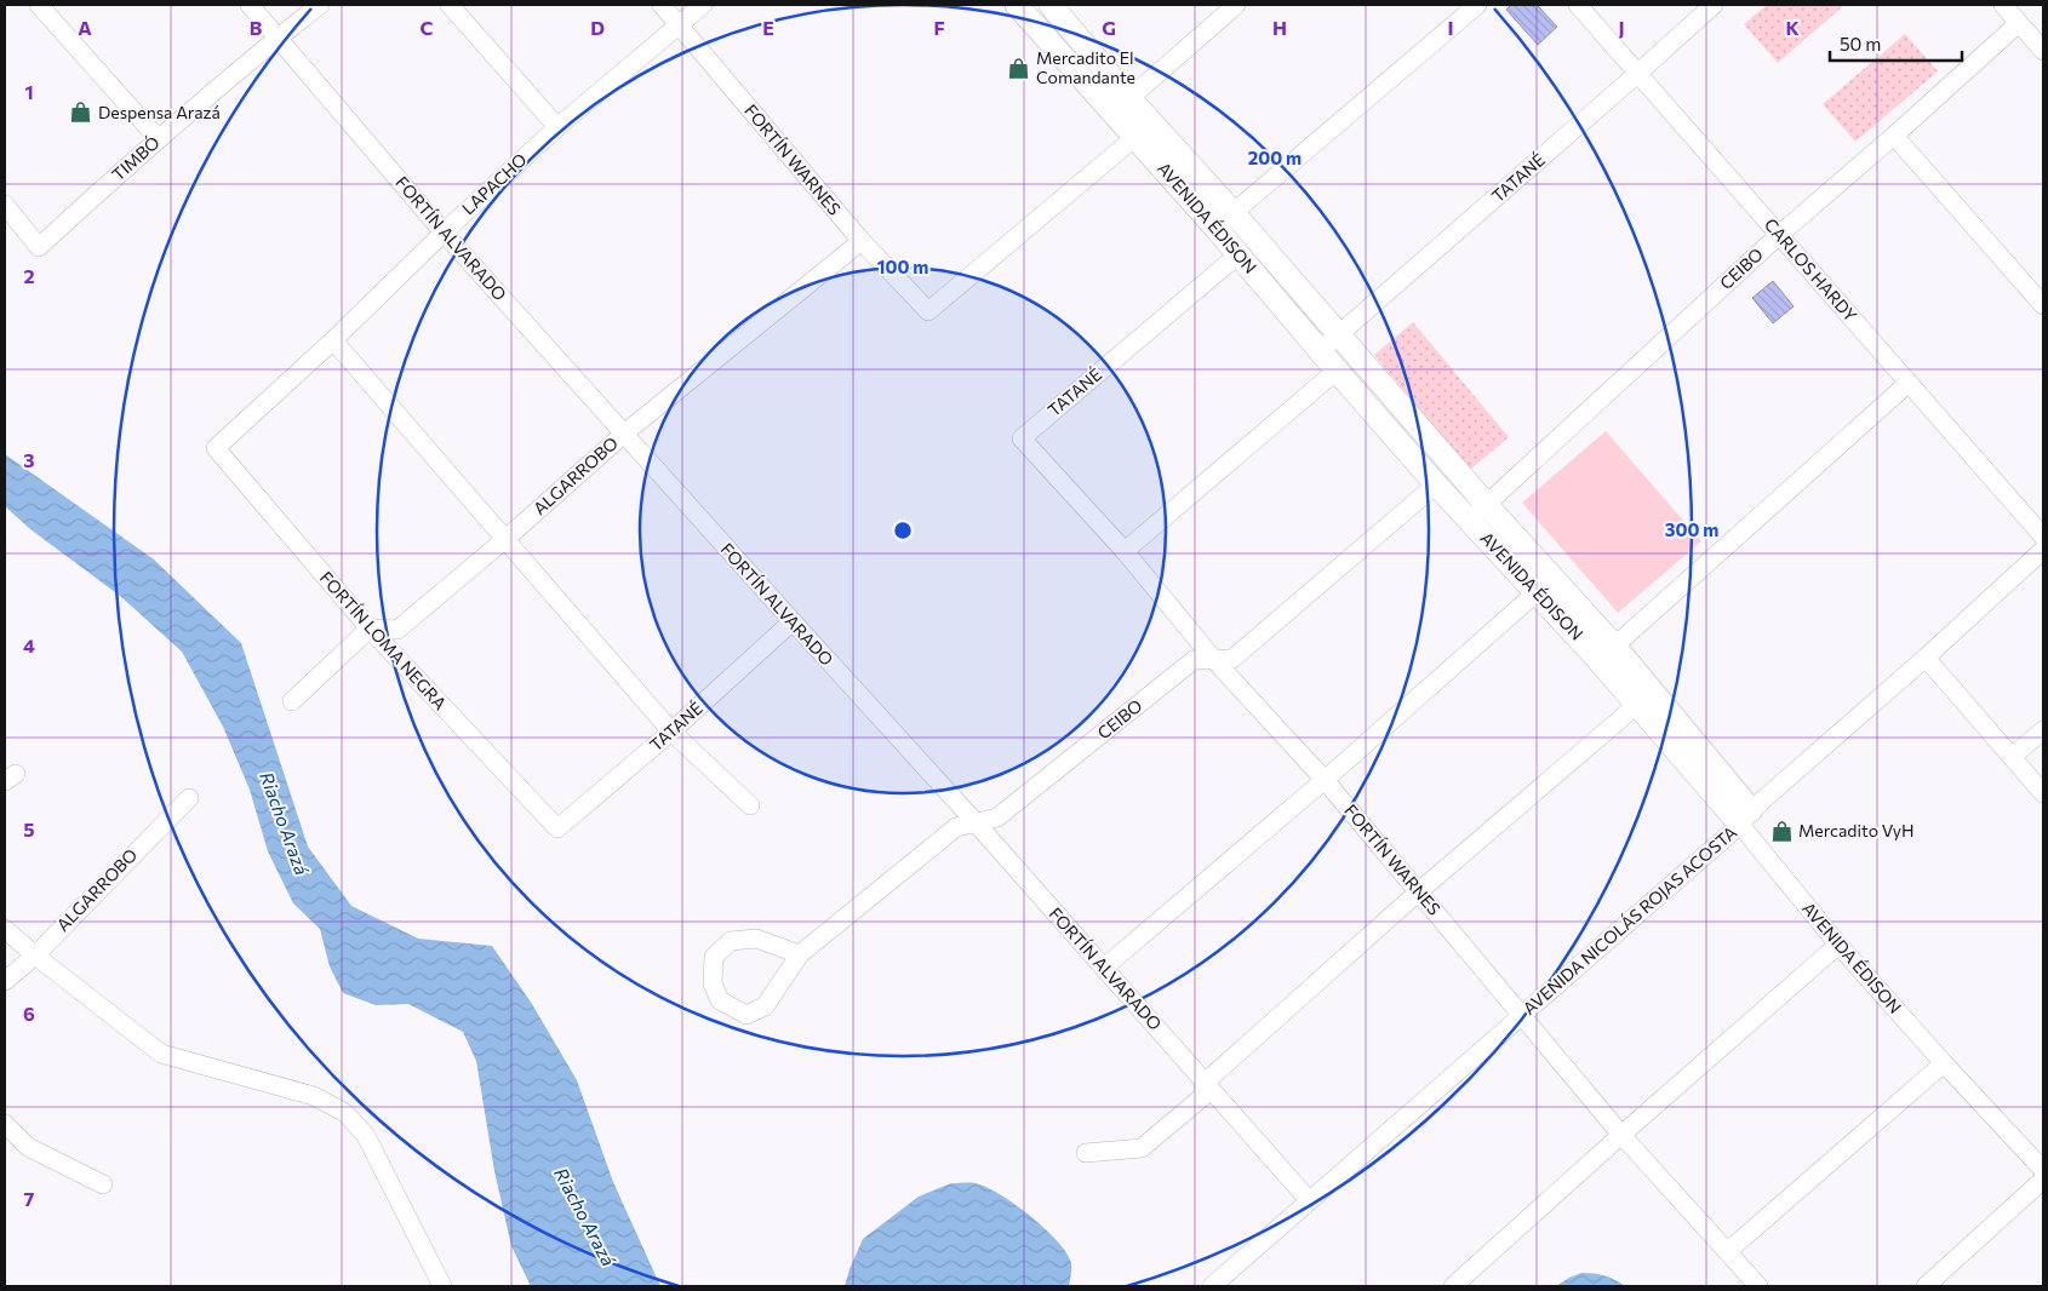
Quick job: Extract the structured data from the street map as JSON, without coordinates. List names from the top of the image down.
{
  "streets": {
    "main road": ["AVENIDA ÉDISON"],
    "street": [
      "TIMBÓ",
      "FORTÍN WARNES",
      "TATANÉ",
      "LAPACHO",
      "FORTÍN ALVARADO",
      "CEIBO",
      "CARLOS HARDY",
      "ALGARROBO",
      "FORTÍN LOMA NEGRA",
      "AVENIDA NICOLÁS ROJAS ACOSTA"
    ]
  },
  "crossings": [
    ["TIMBÓ", "FORTÍN ALVARADO"],
    ["FORTÍN WARNES", "TATANÉ"],
    ["FORTÍN WARNES", "LAPACHO"],
    ["FORTÍN WARNES", "AVENIDA ÉDISON"],
    ["FORTÍN WARNES", "CEIBO"],
    ["FORTÍN WARNES", "ALGARROBO"],
    ["FORTÍN WARNES", "AVENIDA NICOLÁS ROJAS ACOSTA"],
    ["TATANÉ", "AVENIDA ÉDISON"],
    ["TATANÉ", "FORTÍN ALVARADO"],
    ["TATANÉ", "CARLOS HARDY"],
    ["TATANÉ", "FORTÍN LOMA NEGRA"],
    ["LAPACHO", "FORTÍN ALVARADO"],
    ["LAPACHO", "FORTÍN LOMA NEGRA"],
    ["AVENIDA ÉDISON", "CEIBO"],
    ["AVENIDA ÉDISON", "AVENIDA NICOLÁS ROJAS ACOSTA"],
    ["FORTÍN ALVARADO", "CEIBO"],
    ["FORTÍN ALVARADO", "ALGARROBO"],
    ["FORTÍN ALVARADO", "AVENIDA NICOLÁS ROJAS ACOSTA"],
    ["CEIBO", "CARLOS HARDY"],
    ["ALGARROBO", "FORTÍN LOMA NEGRA"]
  ],
  "water": ["Riacho Arazá"],
  "places": {
    "shop": ["Mercadito El Comandante", "Despensa Arazá", "Mercadito VyH"]
  },
  "scale_bar": "50 m",
  "grid": {
    "columns": [
      "A",
      "B",
      "C",
      "D",
      "E",
      "F",
      "G",
      "H",
      "I",
      "J",
      "K"
    ],
    "rows": [
      "1",
      "2",
      "3",
      "4",
      "5",
      "6",
      "7"
    ]
  },
  "rings": ["200 m", "100 m", "300 m"]
}
